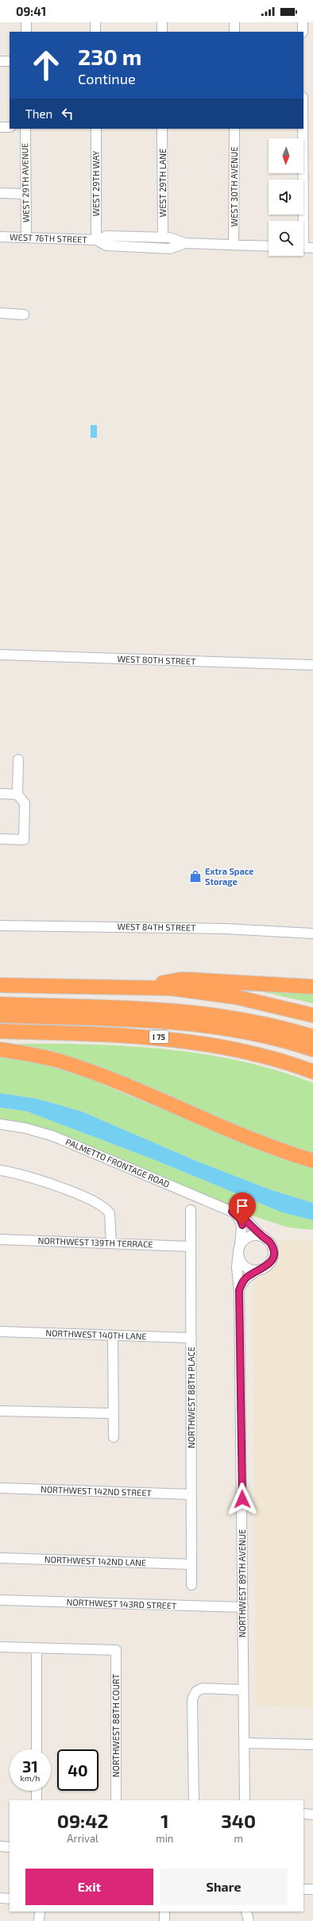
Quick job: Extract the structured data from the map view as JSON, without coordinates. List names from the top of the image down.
{
  "streets": {
    "highway": ["I 75"],
    "street": [
      "WEST 29TH AVENUE",
      "WEST 29TH LANE",
      "WEST 29TH WAY",
      "WEST 30TH AVENUE",
      "WEST 76TH STREET",
      "WEST 80TH STREET",
      "WEST 84TH STREET",
      "PALMETTO FRONTAGE ROAD",
      "NORTHWEST 139TH TERRACE",
      "NORTHWEST 140TH LANE",
      "NORTHWEST 88TH PLACE",
      "NORTHWEST 142ND STREET",
      "NORTHWEST 142ND LANE",
      "NORTHWEST 89TH AVENUE",
      "NORTHWEST 143RD STREET",
      "NORTHWEST 88TH COURT"
    ]
  },
  "crossings": [
    ["WEST 29TH AVENUE", "WEST 76TH STREET"],
    ["WEST 29TH LANE", "WEST 76TH STREET"],
    ["WEST 29TH WAY", "WEST 76TH STREET"],
    ["WEST 30TH AVENUE", "WEST 76TH STREET"],
    ["PALMETTO FRONTAGE ROAD", "NORTHWEST 89TH AVENUE"],
    ["NORTHWEST 139TH TERRACE", "NORTHWEST 88TH PLACE"],
    ["NORTHWEST 140TH LANE", "NORTHWEST 88TH PLACE"],
    ["NORTHWEST 88TH PLACE", "NORTHWEST 142ND STREET"],
    ["NORTHWEST 88TH PLACE", "NORTHWEST 142ND LANE"],
    ["NORTHWEST 89TH AVENUE", "NORTHWEST 143RD STREET"]
  ],
  "places": {
    "shop": ["Extra Space Storage"]
  },
  "north": "bottom",
  "page": {
    "status": "09:41",
    "turn": ["230 m", "Continue"],
    "then": "Then",
    "speed": "31 km/h",
    "limit": "40",
    "eta": [
      "09:42",
      "Arrival",
      "1",
      "min",
      "340",
      "m"
    ],
    "buttons": ["Exit", "Share"]
  }
}
